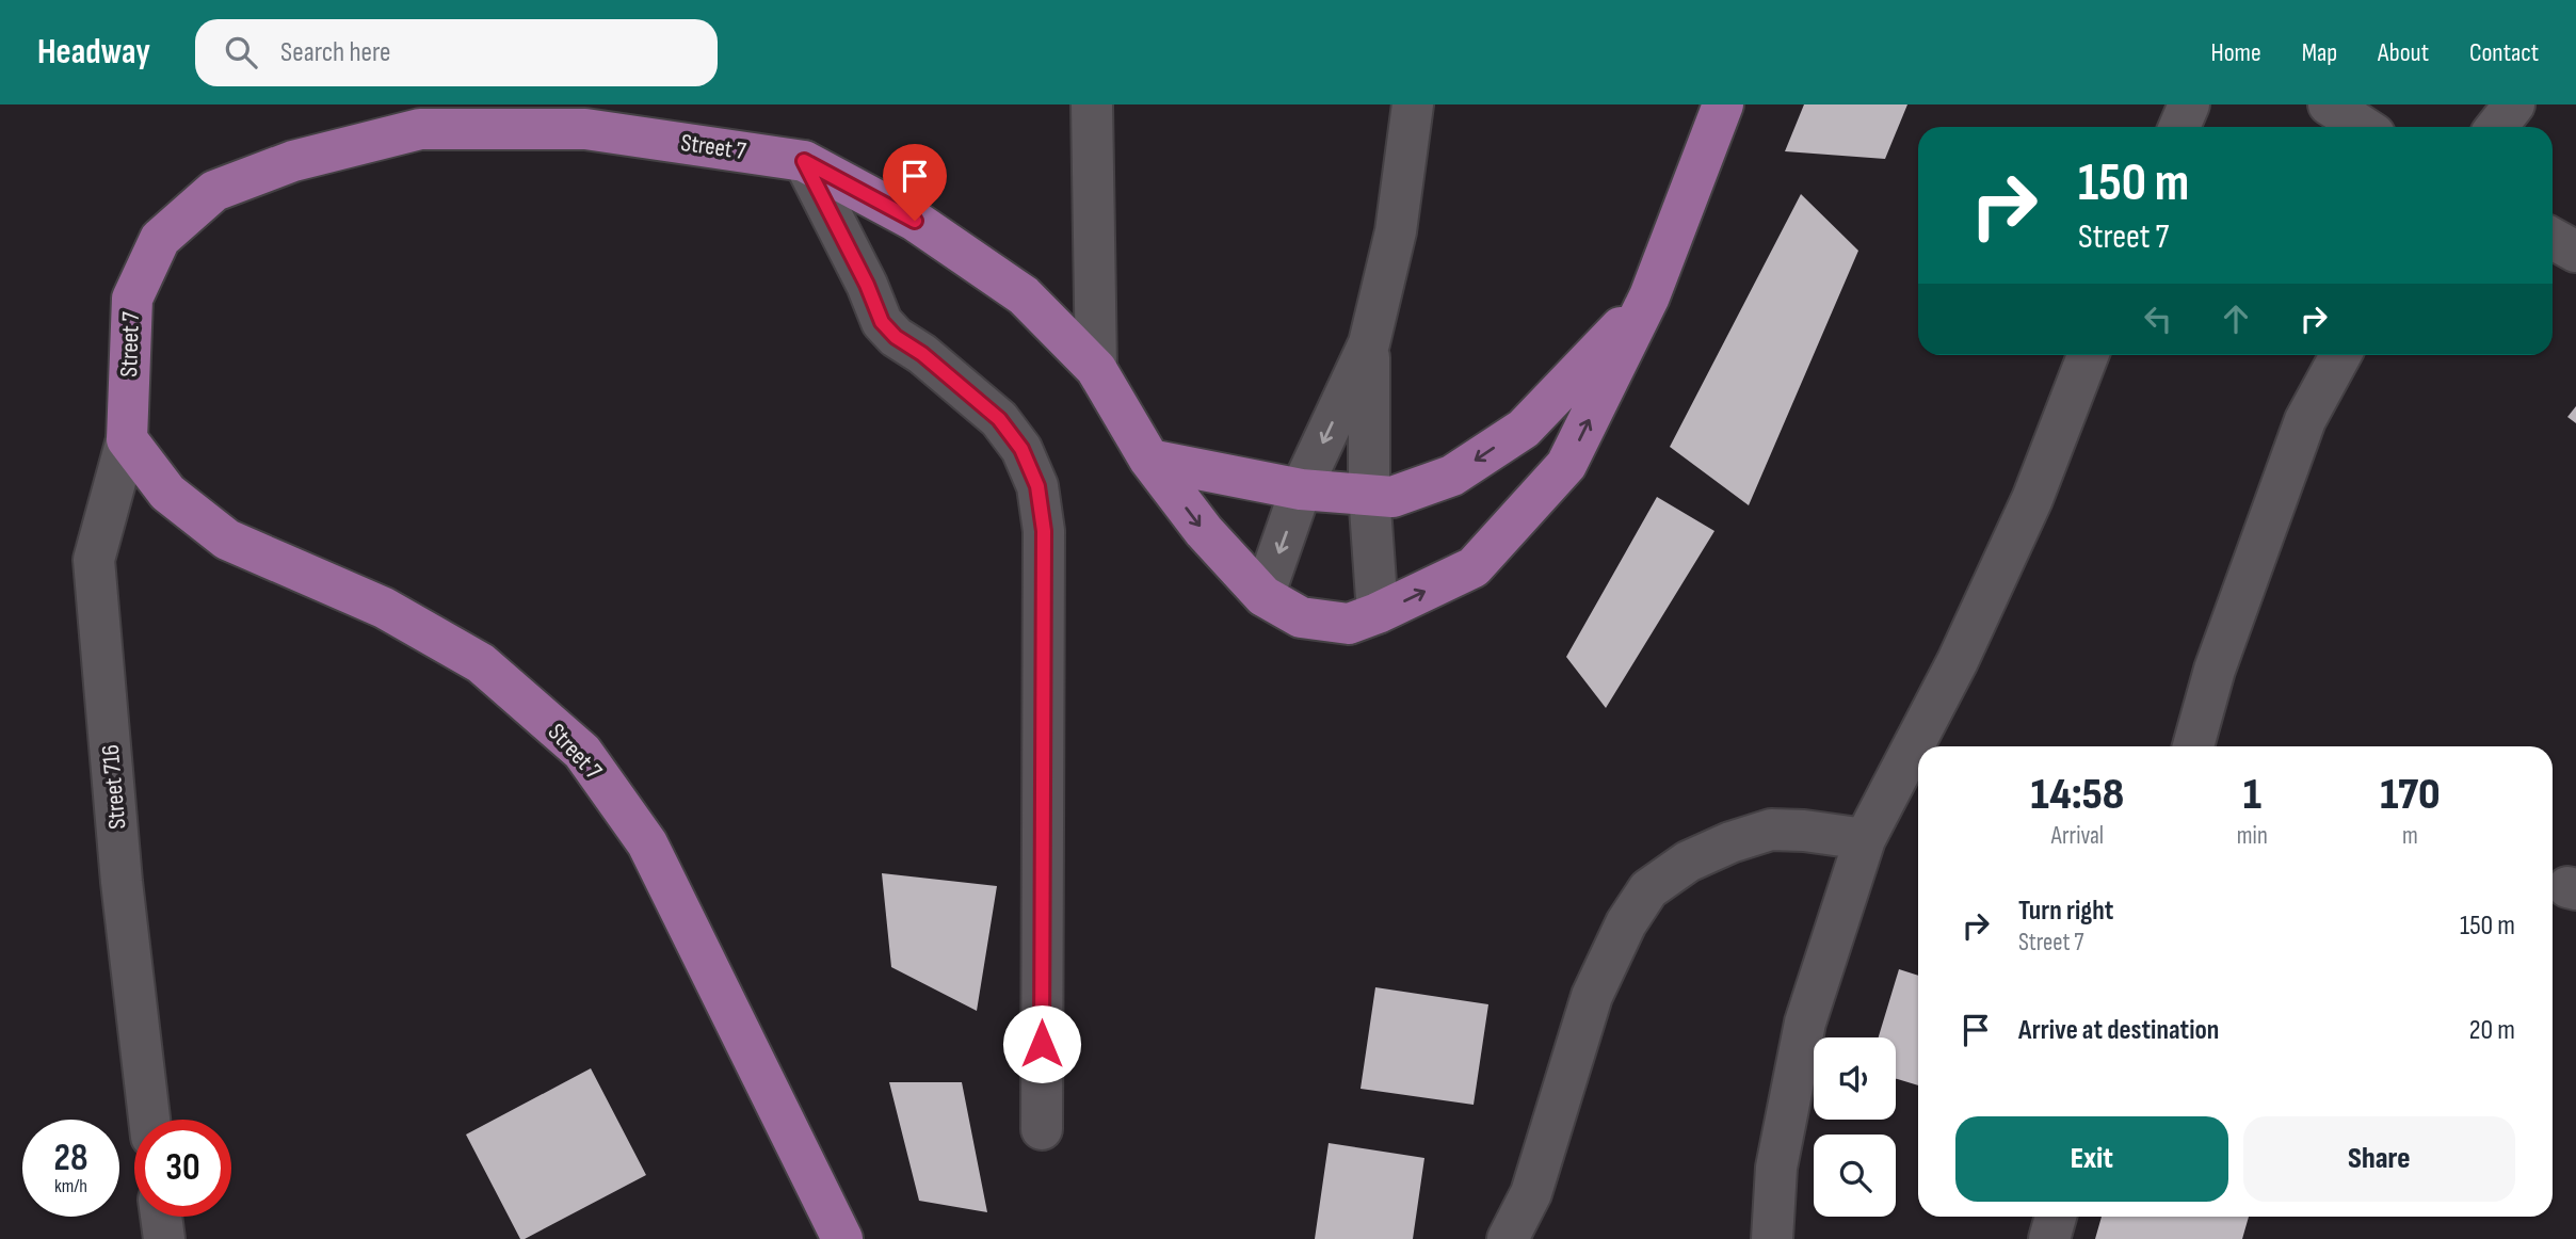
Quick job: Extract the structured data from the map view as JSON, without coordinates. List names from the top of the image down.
{
  "streets": {
    "main road": ["Street 7"],
    "street": ["Street 716"]
  },
  "crossings": [
    ["Street 7", "Street 716"]
  ],
  "page": {
    "header": "Headway",
    "search": "Search here",
    "nav": [
      "Home",
      "Map",
      "About",
      "Contact"
    ],
    "turn": ["150 m", "Street 7"],
    "eta": [
      "14:58",
      "Arrival",
      "1",
      "min",
      "170",
      "m"
    ],
    "list": [
      {
        "name": "Turn right",
        "note": "Street 7",
        "value": "150 m"
      },
      {
        "name": "Arrive at destination",
        "value": "20 m"
      }
    ],
    "buttons": ["Exit", "Share"],
    "speed": "28 km/h",
    "limit": "30"
  }
}
